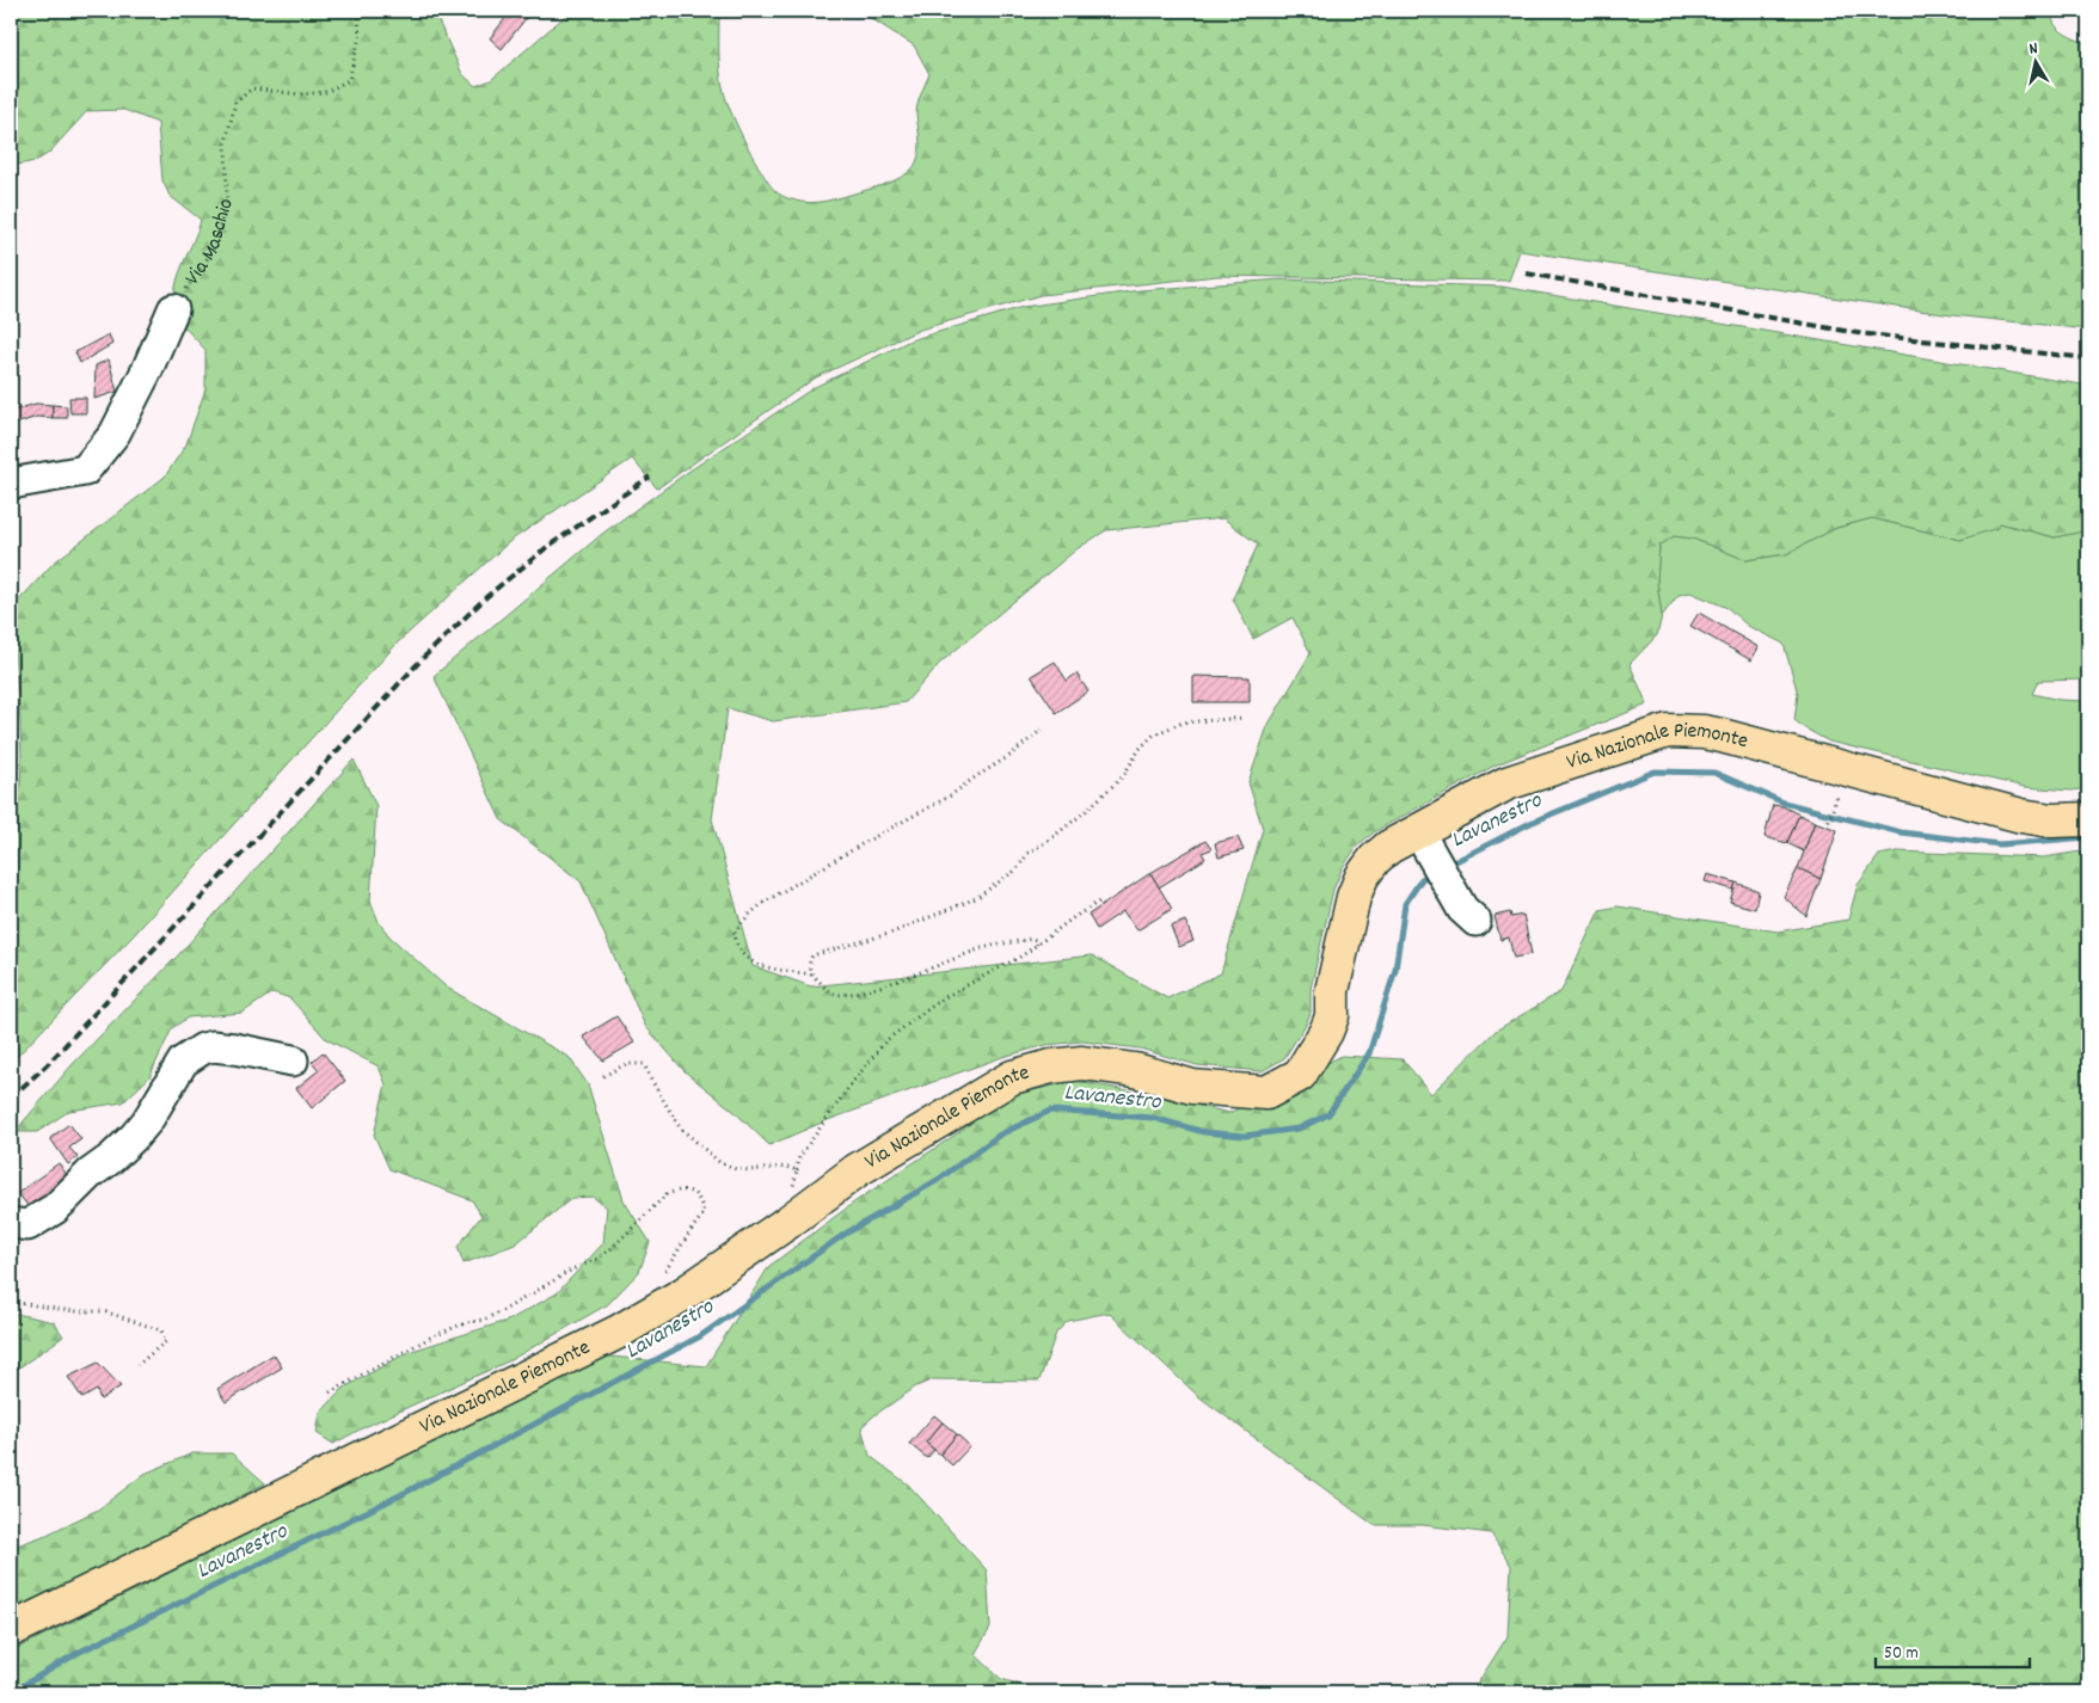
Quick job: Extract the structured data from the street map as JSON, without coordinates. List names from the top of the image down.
{
  "streets": {
    "main road": ["Via Nazionale Piemonte"],
    "street": ["Via Maschio"]
  },
  "water": ["Lavanestro"],
  "scale_bar": "50 m",
  "north": "top"
}
